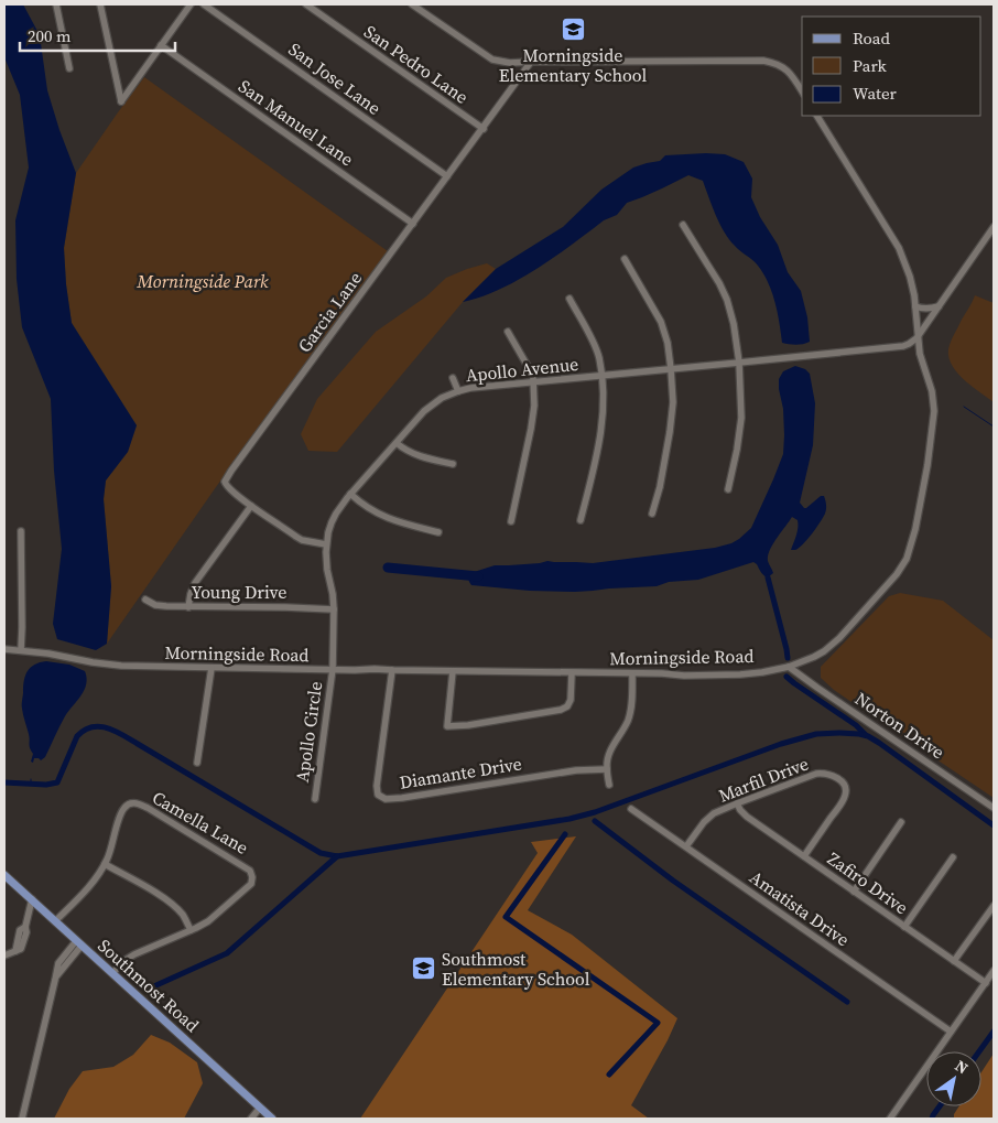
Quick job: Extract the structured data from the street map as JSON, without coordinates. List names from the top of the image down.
{
  "streets": {
    "main road": ["Southmost Road"],
    "street": [
      "San Pedro Lane",
      "San Jose Lane",
      "San Manuel Lane",
      "Garcia Lane",
      "Apollo Avenue",
      "Young Drive",
      "Morningside Road",
      "Norton Drive",
      "Apollo Circle",
      "Diamante Drive",
      "Marfil Drive",
      "Camella Lane",
      "Zafiro Drive",
      "Amatista Drive"
    ]
  },
  "crossings": [
    ["San Pedro Lane", "Garcia Lane"],
    ["San Jose Lane", "Garcia Lane"],
    ["San Manuel Lane", "Garcia Lane"],
    ["Garcia Lane", "Apollo Avenue"],
    ["Apollo Avenue", "Young Drive"],
    ["Apollo Avenue", "Morningside Road"],
    ["Apollo Avenue", "Apollo Circle"],
    ["Morningside Road", "Norton Drive"],
    ["Morningside Road", "Apollo Circle"],
    ["Morningside Road", "Diamante Drive"],
    ["Marfil Drive", "Zafiro Drive"],
    ["Marfil Drive", "Amatista Drive"],
    ["Camella Lane", "Southmost Road"]
  ],
  "parks": ["Morningside Park"],
  "places": {
    "school or university": ["Morningside Elementary School", "Southmost Elementary School"]
  },
  "legend": ["Road", "Park", "Water"],
  "scale_bar": "200 m",
  "north": "top right"
}
